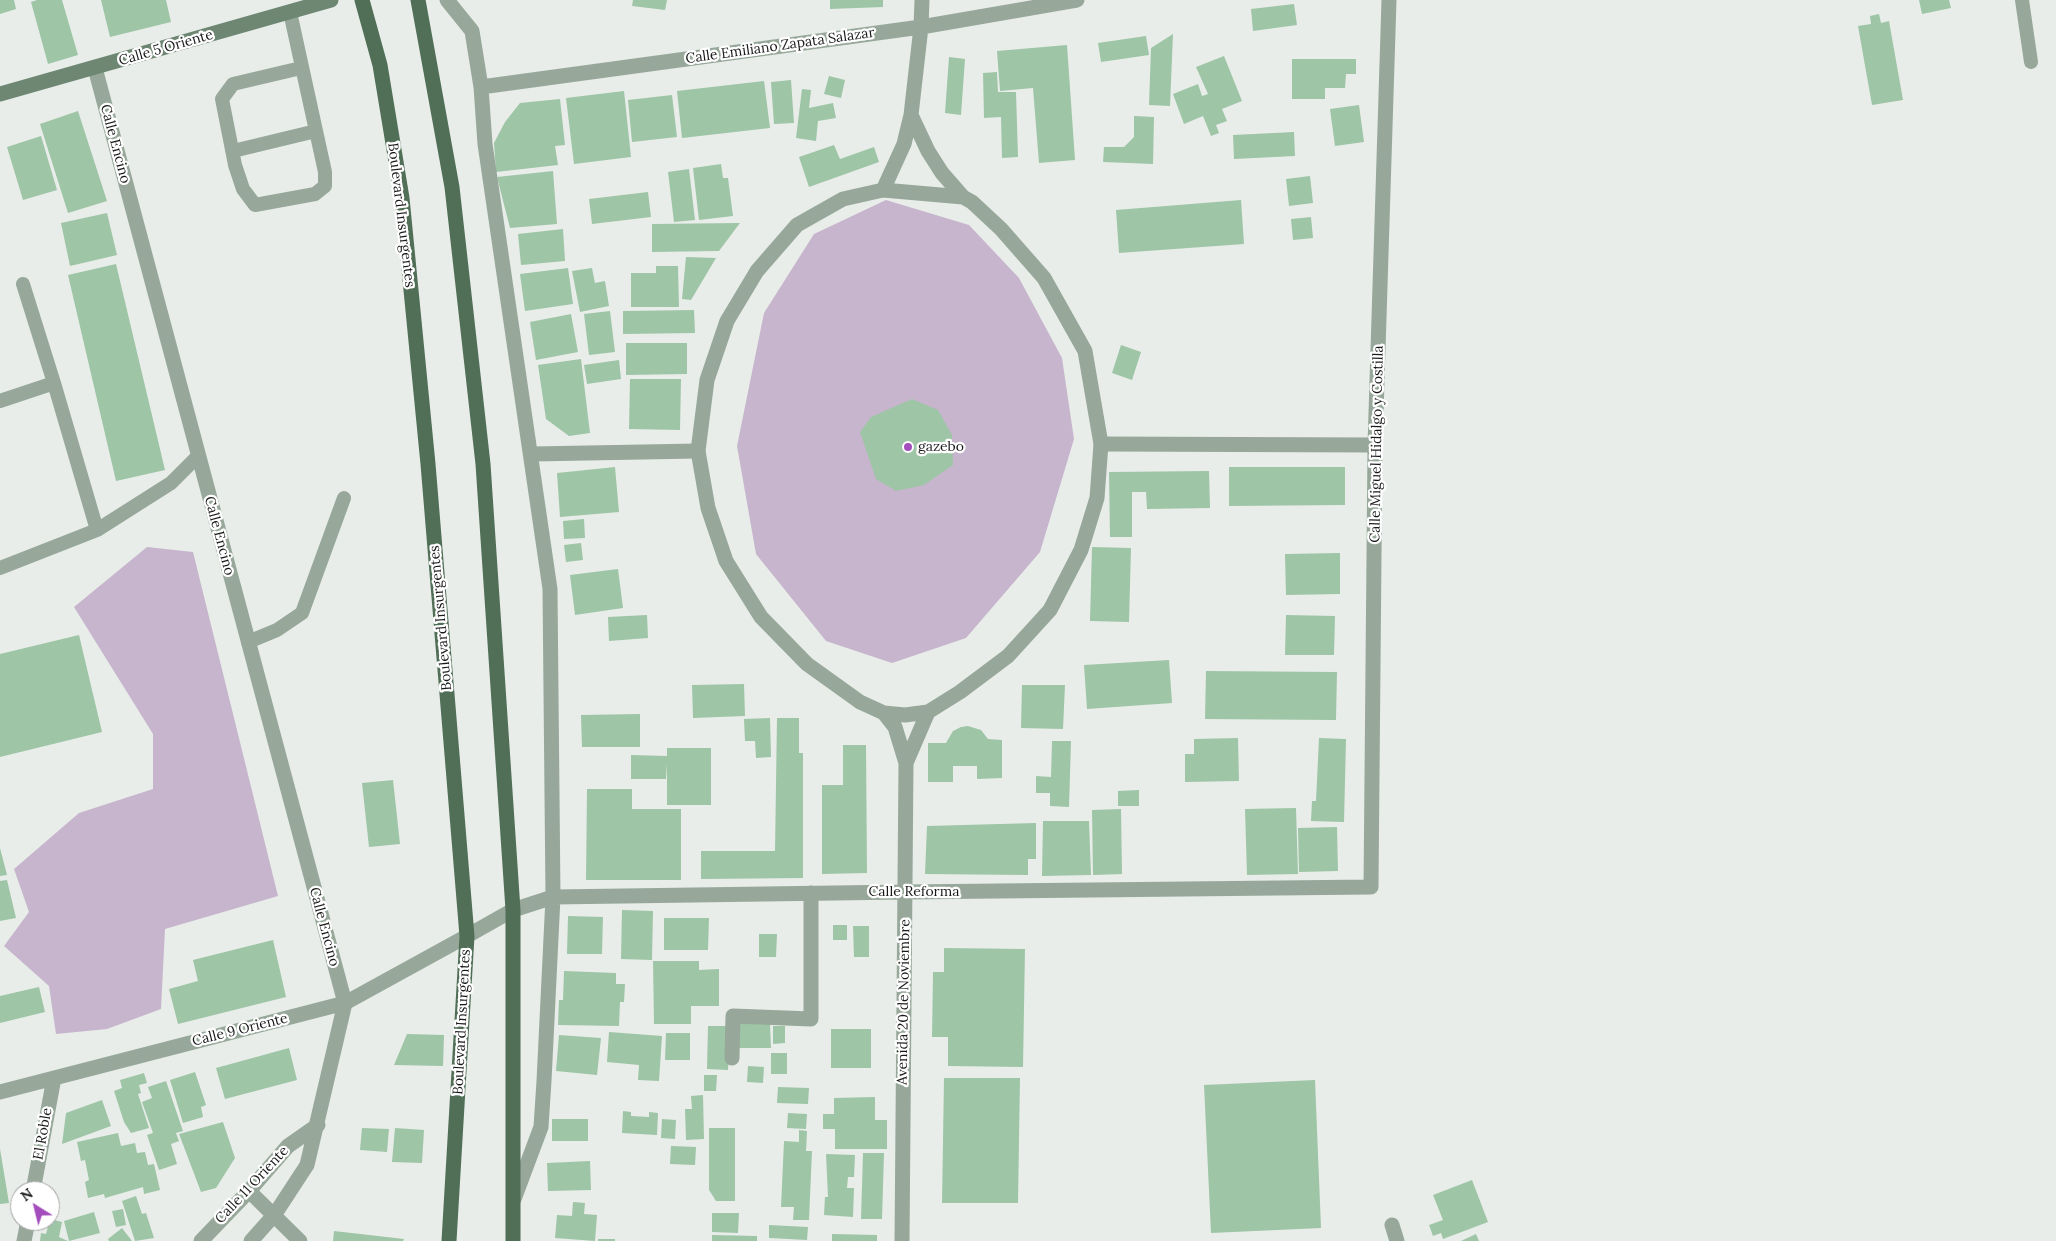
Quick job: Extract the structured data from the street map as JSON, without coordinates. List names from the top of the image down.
{
  "streets": {
    "main road": ["Calle 5 Oriente", "Boulevard Insurgentes"],
    "street": [
      "Calle Emiliano Zapata Salazar",
      "Calle Encino",
      "Calle Miguel Hidalgo y Costilla",
      "Calle Reforma",
      "Avenida 20 de Noviembre",
      "Calle 9 Oriente",
      "El Roble",
      "Calle 11 Oriente"
    ]
  },
  "crossings": [
    ["Calle 5 Oriente", "Calle Encino"],
    ["Calle Encino", "Calle 9 Oriente"],
    ["Boulevard Insurgentes", "Calle Reforma"],
    ["Boulevard Insurgentes", "Calle 9 Oriente"],
    ["Calle Miguel Hidalgo y Costilla", "Calle Reforma"],
    ["Calle Reforma", "Avenida 20 de Noviembre"],
    ["Calle Reforma", "Calle 9 Oriente"],
    ["Calle 9 Oriente", "El Roble"]
  ],
  "places": ["gazebo"],
  "north": "top left"
}
